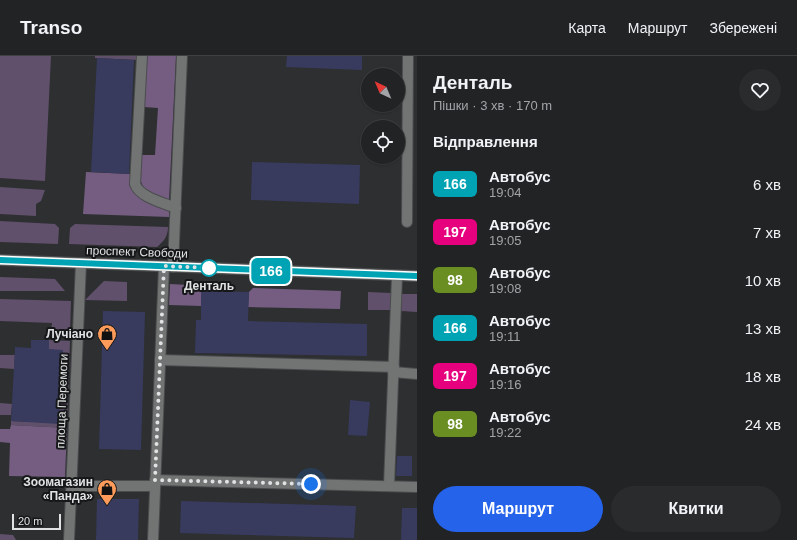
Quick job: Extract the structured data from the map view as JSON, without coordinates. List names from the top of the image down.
{
  "streets": {
    "street": ["проспект Свободи", "площа Перемоги"]
  },
  "crossings": [
    ["проспект Свободи", "площа Перемоги"]
  ],
  "places": {
    "other": ["Денталь"],
    "shop": ["Лучіано", "Зоомагазин «Панда»"]
  },
  "lines": ["bus line 166"],
  "scale_bar": "20 m",
  "north": "top left",
  "page": {
    "header": "Transo",
    "nav": ["Карта", "Маршрут", "Збережені"],
    "on_map": "166",
    "heading": [
      ["Денталь", "Пішки · 3 хв · 170 m"],
      "Відправлення"
    ],
    "list": [
      {
        "mark": "166",
        "name": "Автобус",
        "note": "19:04",
        "value": "6 хв"
      },
      {
        "mark": "197",
        "name": "Автобус",
        "note": "19:05",
        "value": "7 хв"
      },
      {
        "mark": "98",
        "name": "Автобус",
        "note": "19:08",
        "value": "10 хв"
      },
      {
        "mark": "166",
        "name": "Автобус",
        "note": "19:11",
        "value": "13 хв"
      },
      {
        "mark": "197",
        "name": "Автобус",
        "note": "19:16",
        "value": "18 хв"
      },
      {
        "mark": "98",
        "name": "Автобус",
        "note": "19:22",
        "value": "24 хв"
      }
    ],
    "buttons": ["Маршрут", "Квитки"],
    "scale": "20 m"
  }
}
